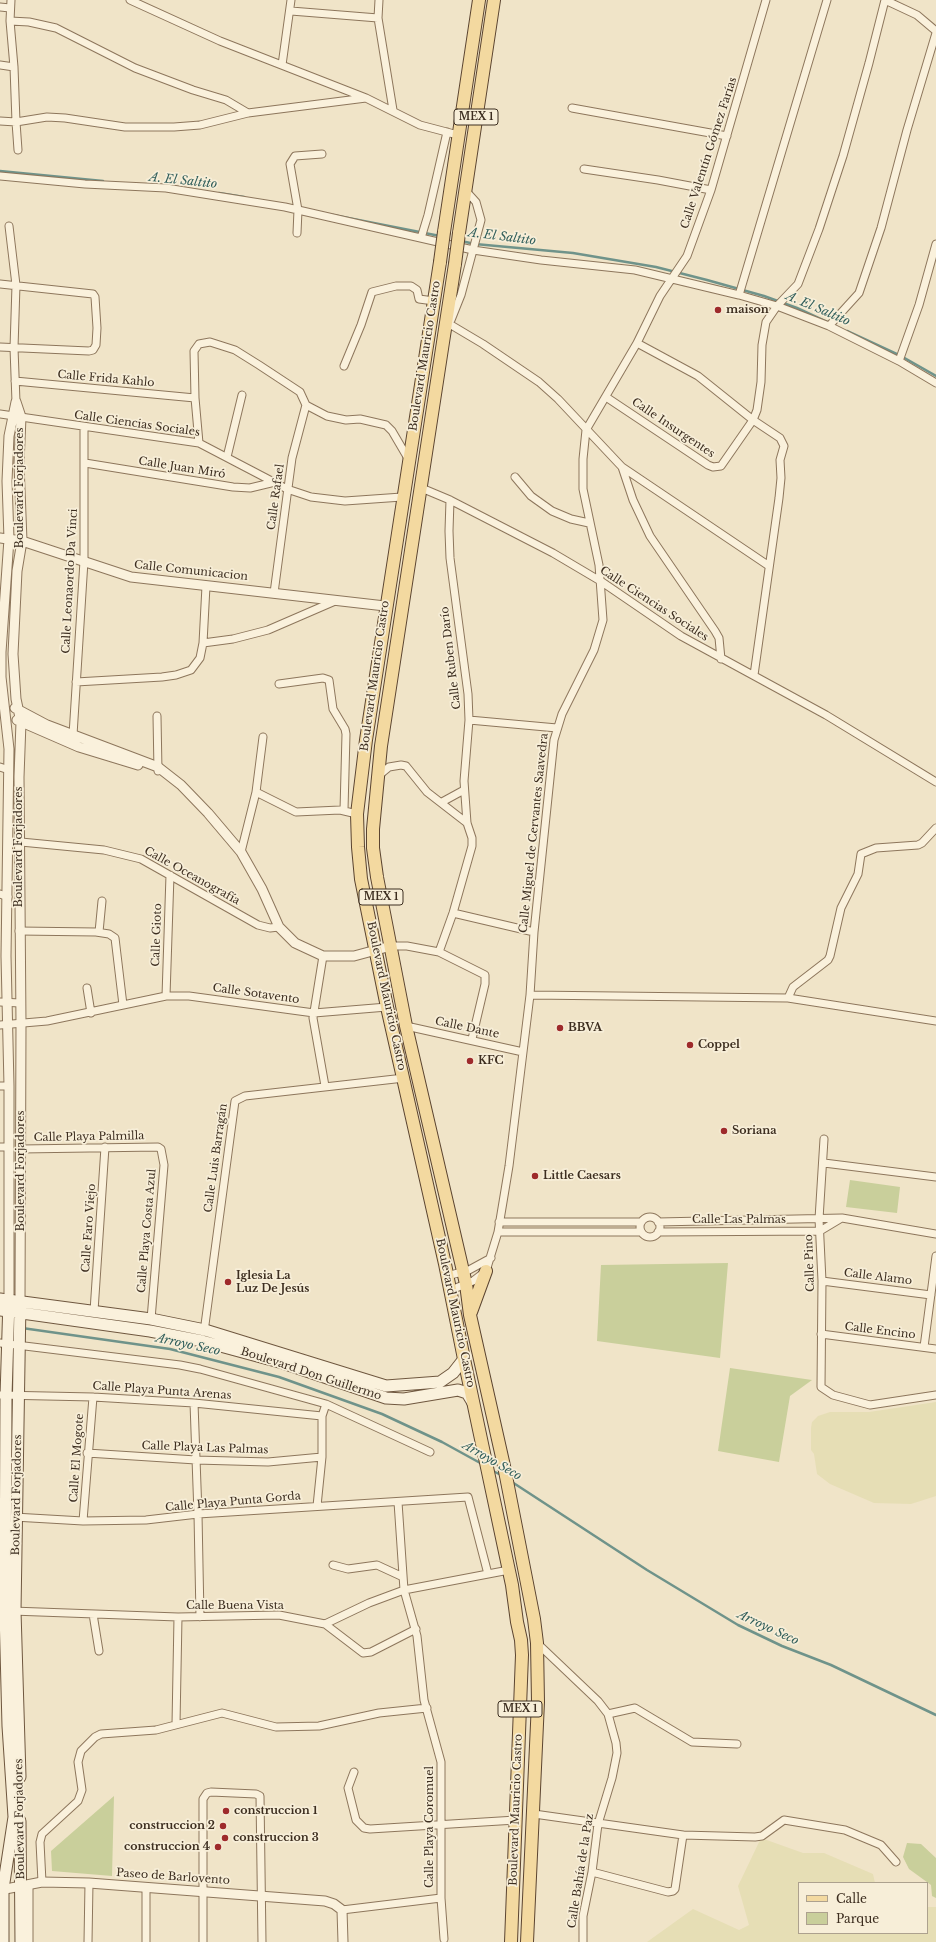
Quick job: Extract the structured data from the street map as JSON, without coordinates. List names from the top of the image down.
{
  "streets": {
    "main road": [
      "MEX 1",
      "Boulevard Mauricio Castro",
      "Boulevard Forjadores",
      "Boulevard Don Guillermo"
    ],
    "street": [
      "Calle Valentín Gómez Farías",
      "Calle Frida Kahlo",
      "Calle Ciencias Sociales",
      "Calle Insurgentes",
      "Calle Juan Miró",
      "Calle Rafael",
      "Calle Comunicacion",
      "Calle Leonaordo Da Vinci",
      "Calle Ruben Darío",
      "Calle Miguel de Cervantes Saavedra",
      "Calle Oceanografía",
      "Calle Gioto",
      "Calle Sotavento",
      "Calle Dante",
      "Calle Playa Palmilla",
      "Calle Luis Barragán",
      "Calle Las Palmas",
      "Calle Faro Viejo",
      "Calle Playa Costa Azul",
      "Calle Pino",
      "Calle Alamo",
      "Calle Encino",
      "Calle Playa Punta Arenas",
      "Calle Playa Las Palmas",
      "Calle El Mogote",
      "Calle Playa Punta Gorda",
      "Calle Buena Vista",
      "Calle Playa Coromuel",
      "Calle Bahía de la Paz",
      "Paseo de Barlovento"
    ]
  },
  "crossings": [
    ["Calle Valentín Gómez Farías", "Calle Insurgentes"],
    ["Calle Valentín Gómez Farías", "Calle Miguel de Cervantes Saavedra"],
    ["Boulevard Mauricio Castro", "Calle Ciencias Sociales"],
    ["Boulevard Mauricio Castro", "Calle Comunicacion"],
    ["Boulevard Mauricio Castro", "Calle Sotavento"],
    ["Boulevard Mauricio Castro", "Calle Dante"],
    ["Boulevard Mauricio Castro", "Calle Luis Barragán"],
    ["Boulevard Mauricio Castro", "Boulevard Don Guillermo"],
    ["Boulevard Mauricio Castro", "Calle Bahía de la Paz"],
    ["Calle Frida Kahlo", "Boulevard Forjadores"],
    ["Calle Ciencias Sociales", "Calle Juan Miró"],
    ["Calle Ciencias Sociales", "Boulevard Forjadores"],
    ["Calle Ciencias Sociales", "Calle Rafael"],
    ["Calle Ciencias Sociales", "Calle Leonaordo Da Vinci"],
    ["Calle Ciencias Sociales", "Calle Ruben Darío"],
    ["Calle Ciencias Sociales", "Calle Miguel de Cervantes Saavedra"],
    ["Calle Juan Miró", "Calle Leonaordo Da Vinci"],
    ["Boulevard Forjadores", "Calle Comunicacion"],
    ["Boulevard Forjadores", "Calle Oceanografía"],
    ["Boulevard Forjadores", "Calle Sotavento"],
    ["Boulevard Forjadores", "Calle Playa Palmilla"],
    ["Boulevard Forjadores", "Boulevard Don Guillermo"],
    ["Boulevard Forjadores", "Calle Playa Punta Arenas"],
    ["Boulevard Forjadores", "Calle Playa Punta Gorda"],
    ["Boulevard Forjadores", "Calle Buena Vista"],
    ["Boulevard Forjadores", "Paseo de Barlovento"],
    ["Calle Rafael", "Calle Comunicacion"],
    ["Calle Comunicacion", "Calle Leonaordo Da Vinci"],
    ["Calle Miguel de Cervantes Saavedra", "Calle Dante"],
    ["Calle Oceanografía", "Calle Gioto"],
    ["Calle Gioto", "Calle Sotavento"],
    ["Calle Playa Palmilla", "Calle Faro Viejo"],
    ["Calle Playa Palmilla", "Calle Playa Costa Azul"],
    ["Calle Luis Barragán", "Boulevard Don Guillermo"],
    ["Calle Las Palmas", "Calle Pino"],
    ["Calle Faro Viejo", "Boulevard Don Guillermo"],
    ["Calle Playa Costa Azul", "Boulevard Don Guillermo"],
    ["Calle Pino", "Calle Alamo"],
    ["Calle Pino", "Calle Encino"],
    ["Calle Playa Punta Arenas", "Calle El Mogote"],
    ["Calle Playa Las Palmas", "Calle El Mogote"],
    ["Calle El Mogote", "Calle Playa Punta Gorda"],
    ["Calle Playa Punta Gorda", "Calle Playa Coromuel"]
  ],
  "water": ["A. El Saltito", "Arroyo Seco"],
  "places": [
    "maison",
    "BBVA",
    "Coppel",
    "KFC",
    "Soriana",
    "Little Caesars",
    "Iglesia La Luz De Jesús",
    "construccion 1",
    "construccion 2",
    "construccion 3",
    "construccion 4"
  ],
  "legend": ["Calle", "Parque"]
}
